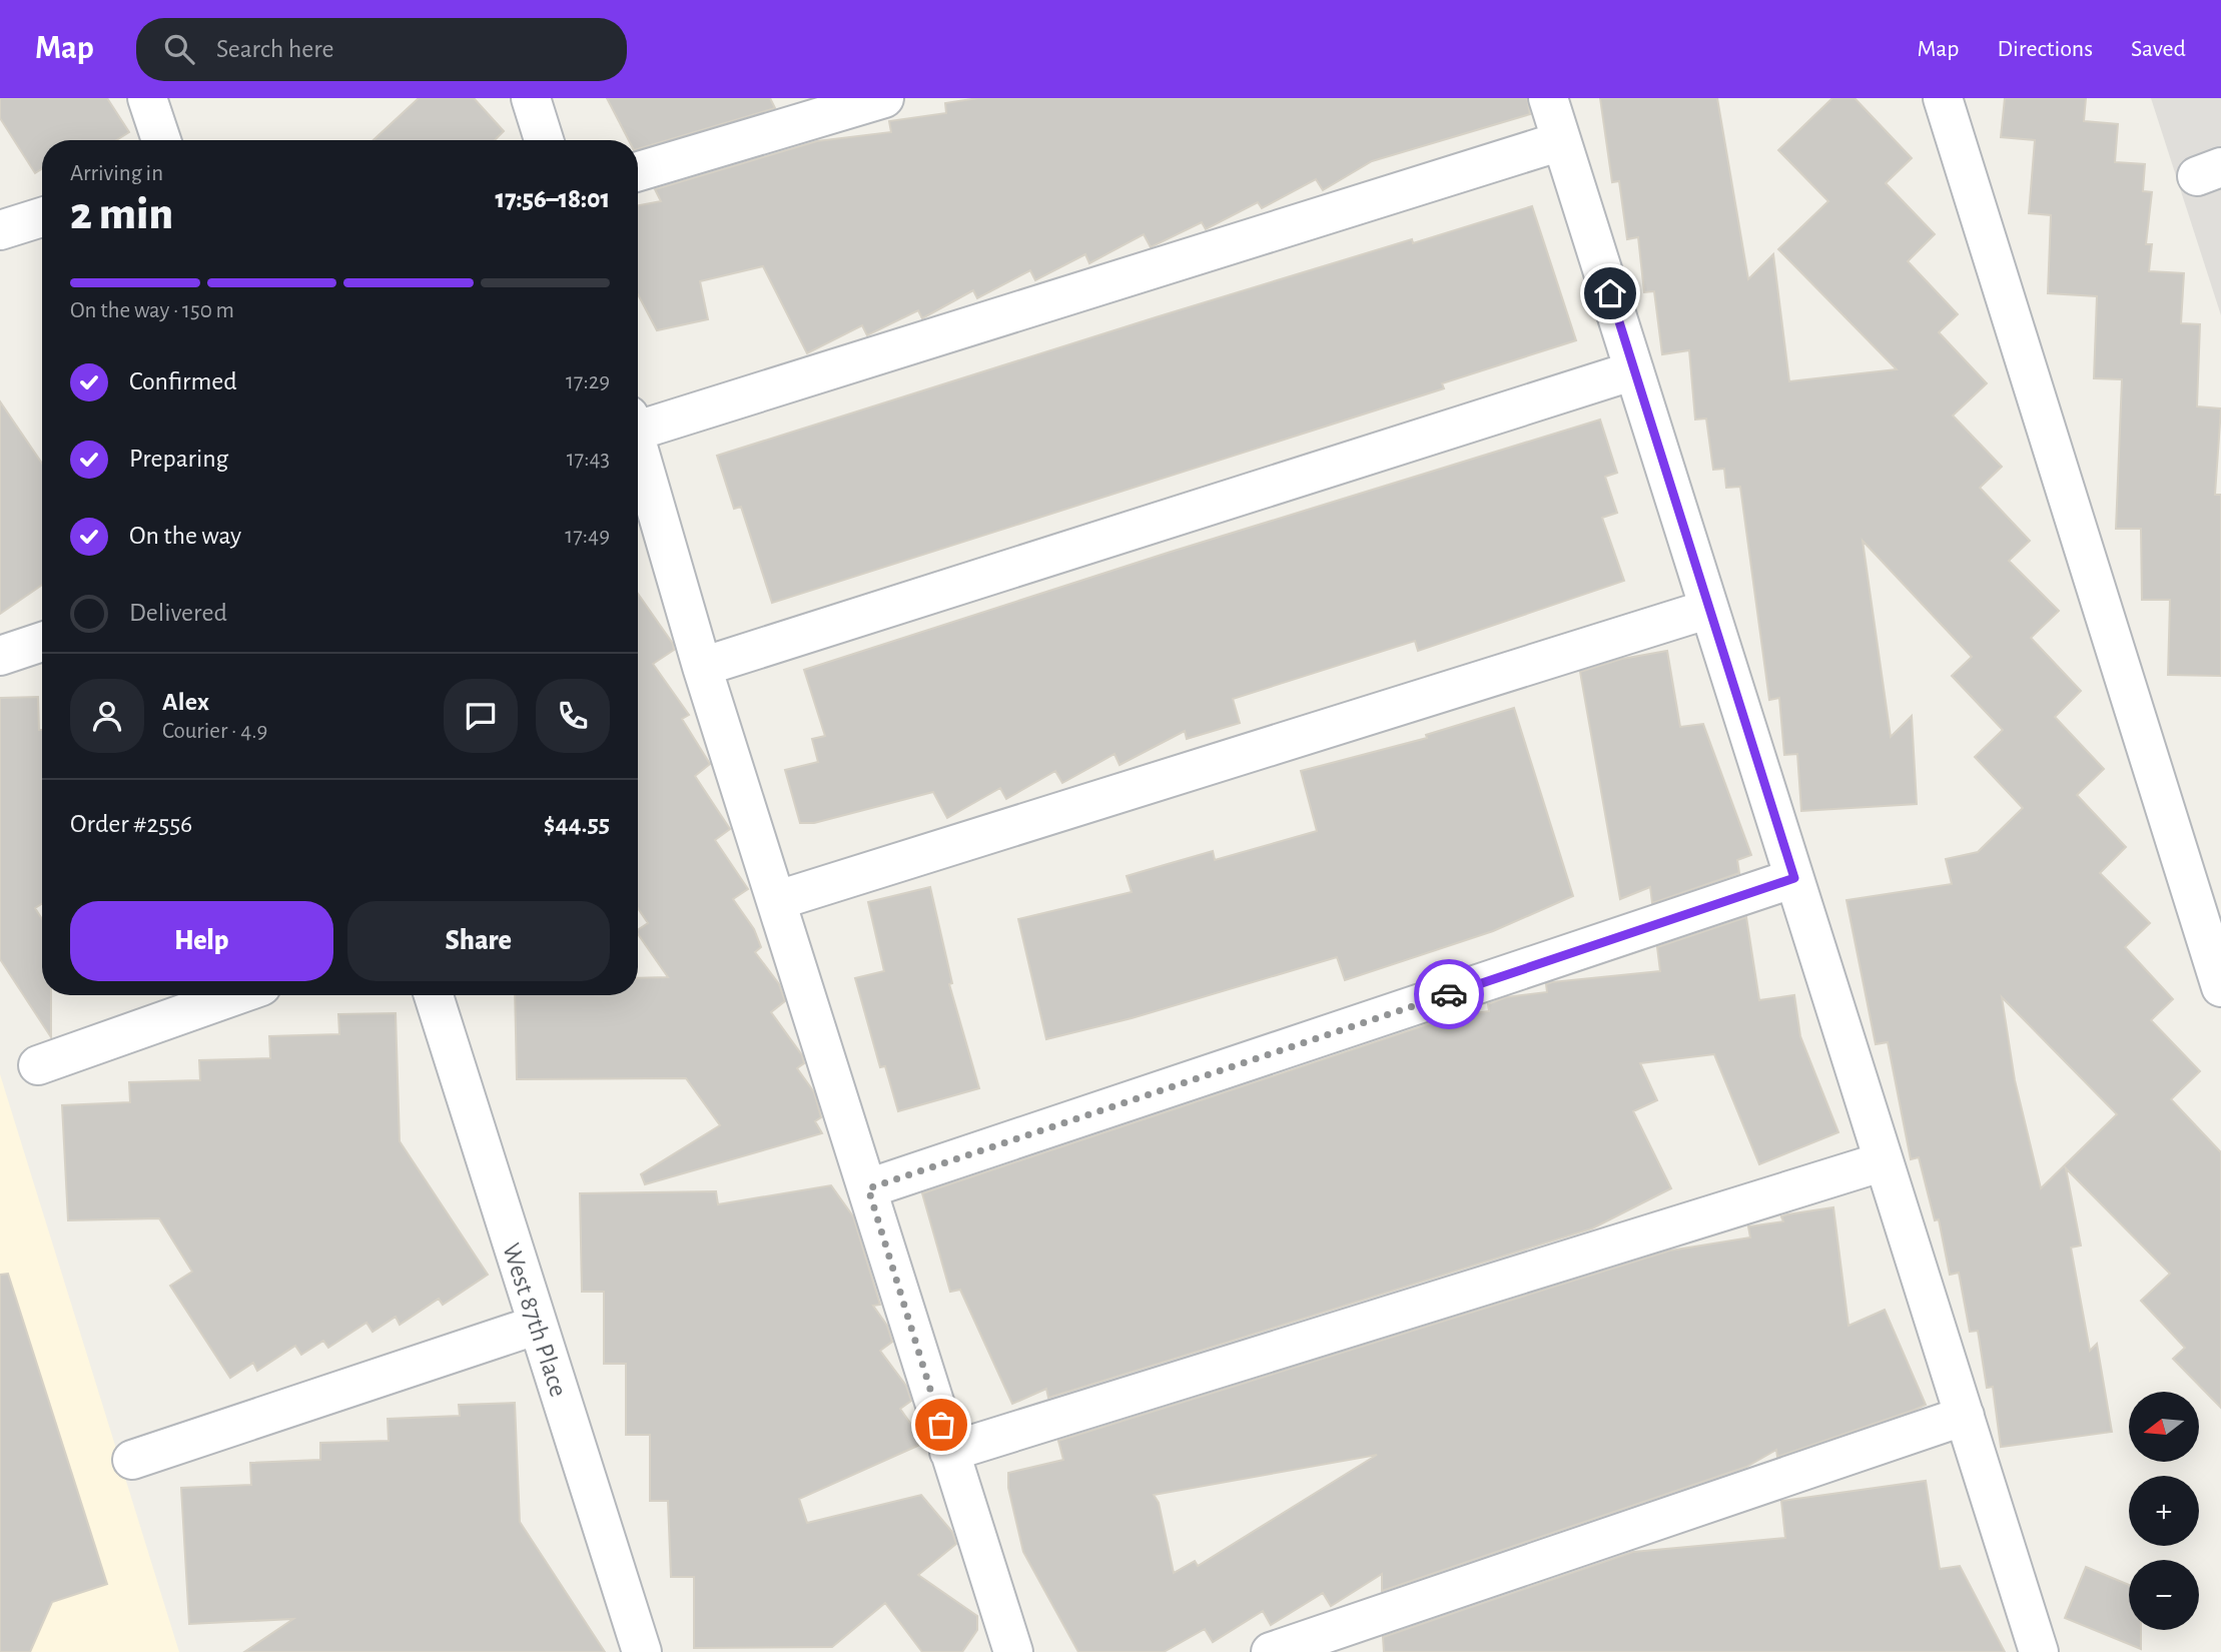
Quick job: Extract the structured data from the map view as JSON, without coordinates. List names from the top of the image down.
{
  "streets": {
    "street": ["West 87th Place"]
  },
  "north": "left",
  "page": {
    "header": "Map",
    "search": "Search here",
    "nav": ["Map", "Directions", "Saved"],
    "heading": ["2 min", "Arriving in", "17:56–18:01"],
    "panel": [
      "Alex",
      "Courier · 4.9",
      "Order #2556",
      "$44.55"
    ],
    "bar": "On the way · 150 m",
    "list": [
      ["Confirmed", "17:29"],
      ["Preparing", "17:43"],
      ["On the way", "17:49"],
      "Delivered"
    ],
    "buttons": ["Help", "Share"],
    "map_buttons": ["+", "−"]
  }
}
